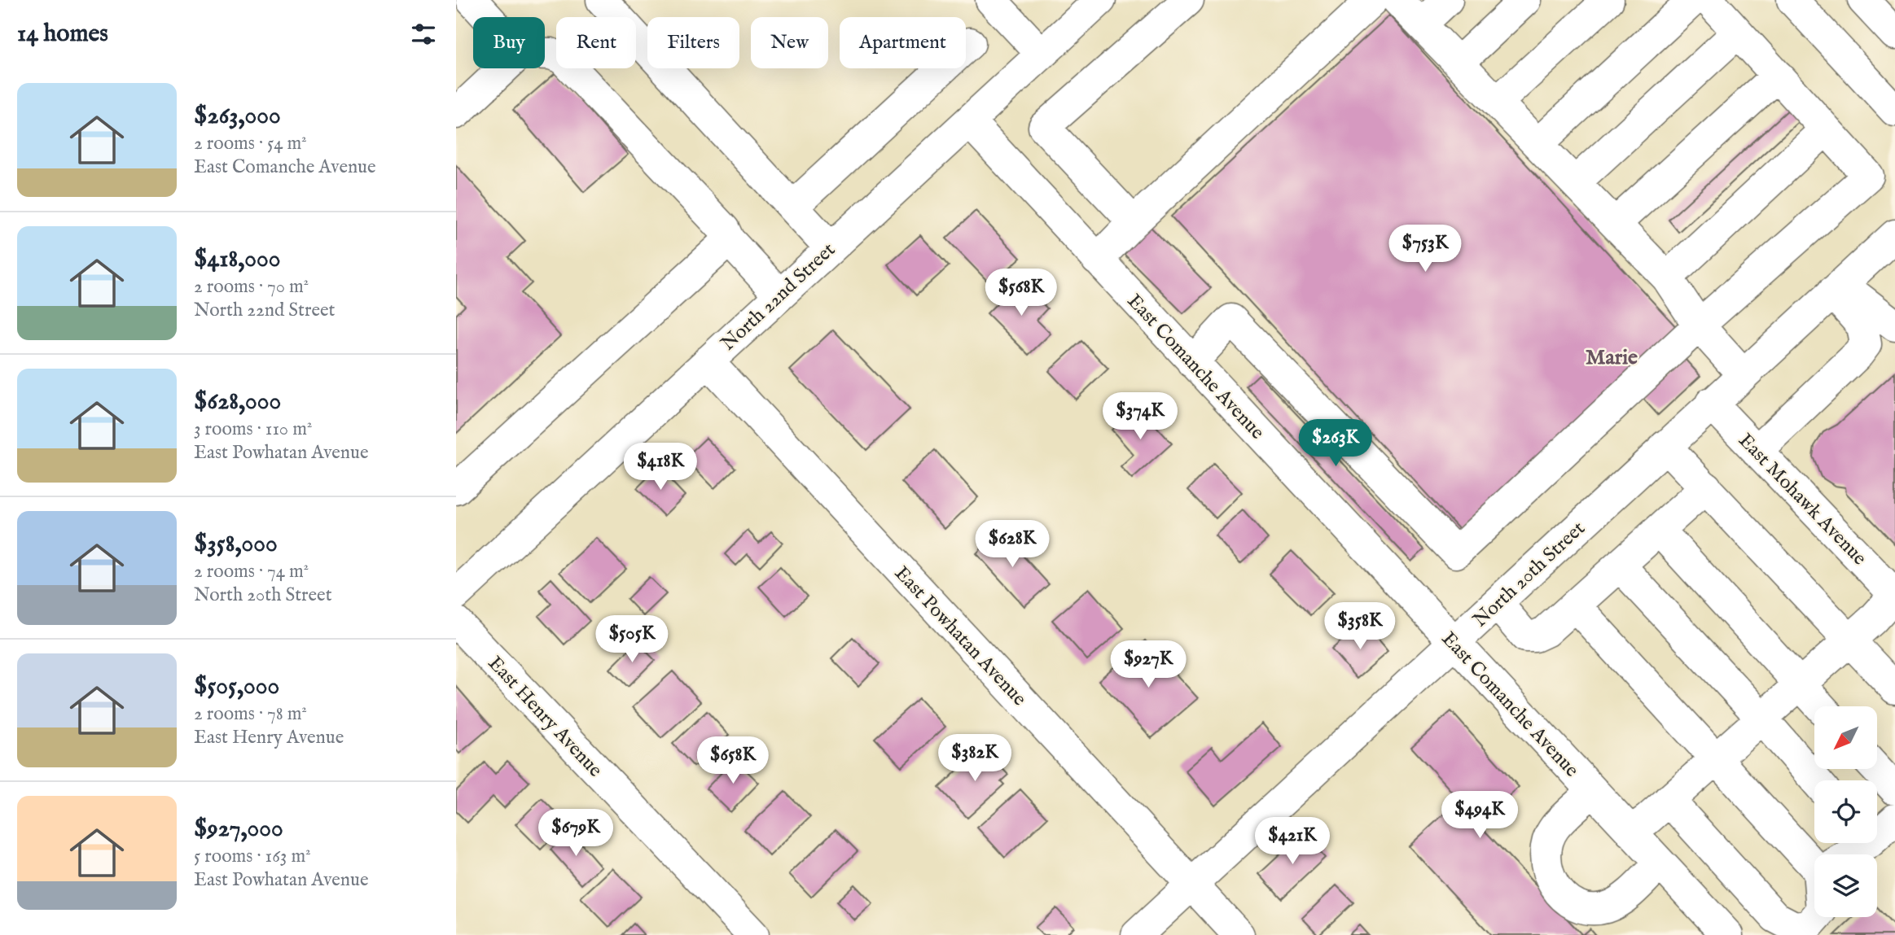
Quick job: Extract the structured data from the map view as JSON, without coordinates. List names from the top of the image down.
{
  "streets": {
    "street": [
      "North 22nd Street",
      "East Comanche Avenue",
      "East Mohawk Avenue",
      "North 20th Street",
      "East Powhatan Avenue",
      "East Henry Avenue"
    ]
  },
  "crossings": [
    ["North 22nd Street", "East Comanche Avenue"],
    ["North 22nd Street", "East Powhatan Avenue"],
    ["East Comanche Avenue", "North 20th Street"],
    ["East Mohawk Avenue", "North 20th Street"],
    ["North 20th Street", "East Powhatan Avenue"]
  ],
  "districts": ["Marie"],
  "north": "bottom left",
  "page": {
    "heading": "14 homes",
    "chip": [
      "Buy",
      "Rent",
      "Filters",
      "New",
      "Apartment"
    ],
    "list": [
      {
        "name": "$263,000",
        "note": "2 rooms · 54 m² · East Comanche Avenue"
      },
      {
        "name": "$418,000",
        "note": "2 rooms · 70 m² · North 22nd Street"
      },
      {
        "name": "$628,000",
        "note": "3 rooms · 110 m² · East Powhatan Avenue"
      },
      {
        "name": "$358,000",
        "note": "2 rooms · 74 m² · North 20th Street"
      },
      {
        "name": "$505,000",
        "note": "2 rooms · 78 m² · East Henry Avenue"
      },
      {
        "name": "$927,000",
        "note": "5 rooms · 163 m² · East Powhatan Avenue"
      }
    ],
    "price": [
      "$753K",
      "$568K",
      "$374K",
      "$263K",
      "$418K",
      "$628K",
      "$358K",
      "$505K",
      "$927K",
      "$382K",
      "$658K",
      "$494K",
      "$679K",
      "$421K"
    ]
  }
}
